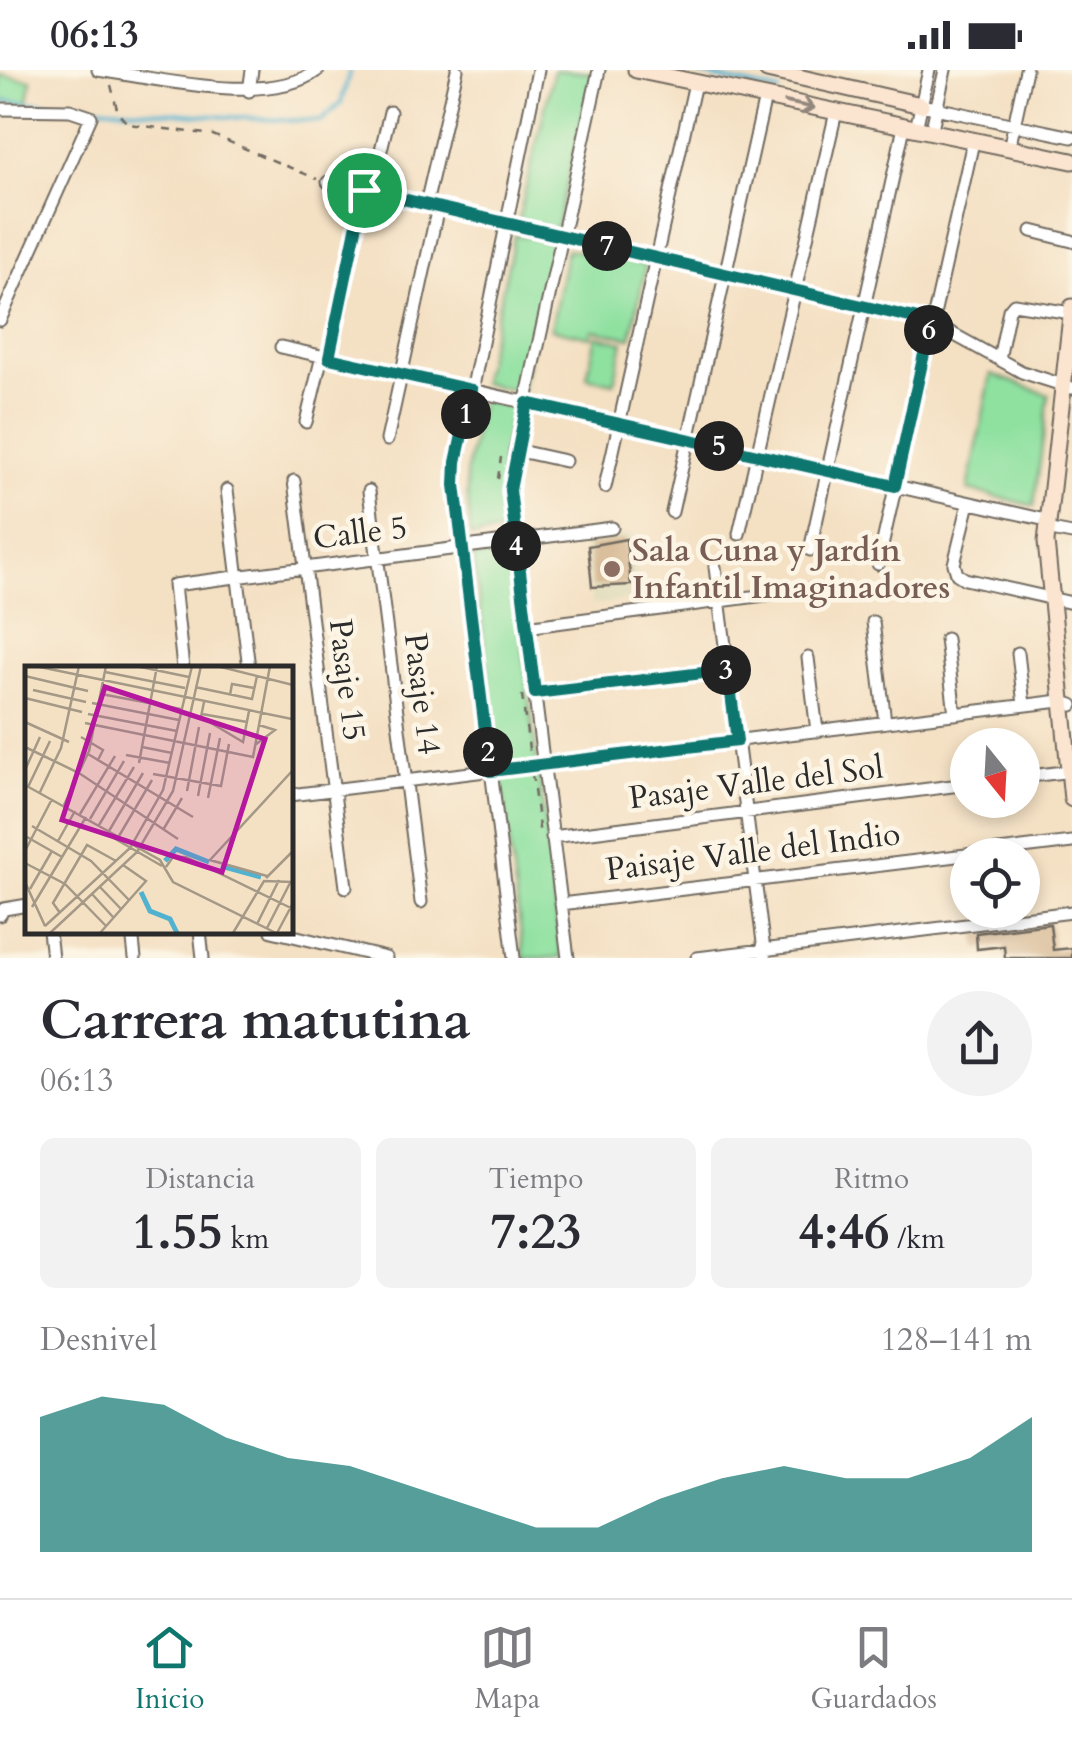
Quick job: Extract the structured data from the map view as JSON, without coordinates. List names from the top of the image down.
{
  "streets": {
    "street": [
      "Calle 5",
      "Pasaje 15",
      "Pasaje 14",
      "Pasaje Valle del Sol",
      "Paisaje Valle del Indio"
    ]
  },
  "crossings": [
    ["Calle 5", "Pasaje 15"],
    ["Calle 5", "Pasaje 14"]
  ],
  "places": ["Sala Cuna y Jardín Infantil Imaginadores"],
  "north": "bottom",
  "page": {
    "status": "06:13",
    "pins": [
      "7",
      "6",
      "1",
      "5",
      "4",
      "3",
      "2"
    ],
    "heading": ["Carrera matutina", "06:13"],
    "stats": [
      ["Distancia", "1.55 km"],
      ["Tiempo", "7:23"],
      ["Ritmo", "4:46 /km"]
    ],
    "chart": ["Desnivel", "128–141 m"],
    "tabs": ["Inicio", "Mapa", "Guardados"]
  }
}
